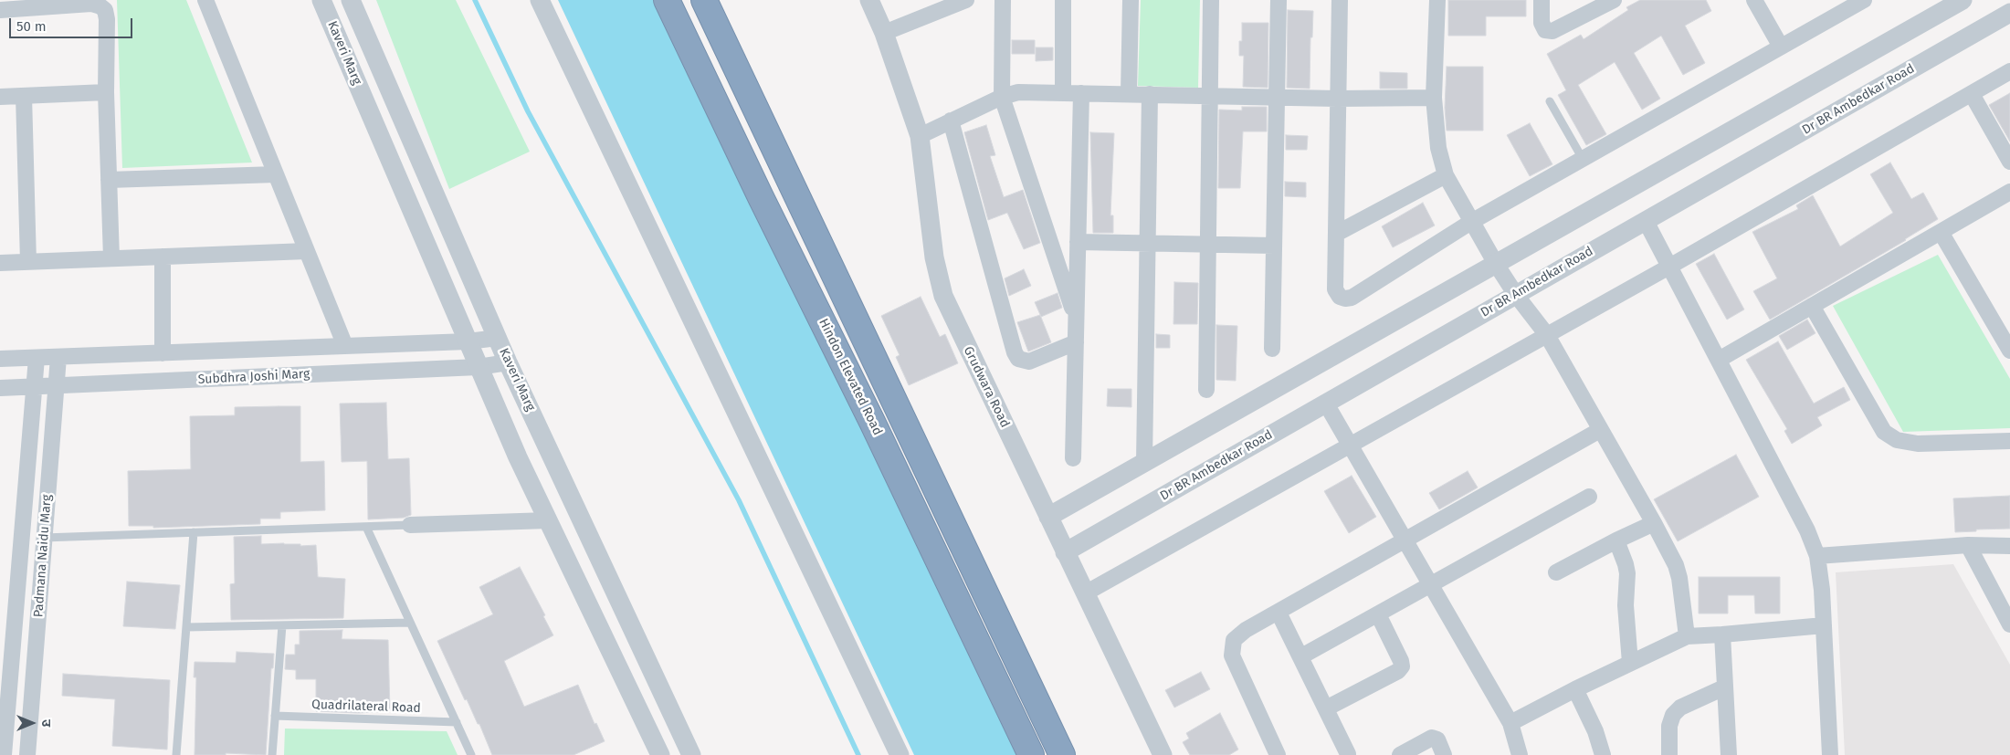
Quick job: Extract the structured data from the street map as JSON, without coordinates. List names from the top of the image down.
{
  "streets": {
    "highway": ["Hindon Elevated Road"],
    "street": [
      "Kaveri Marg",
      "Dr BR Ambedkar Road",
      "Subdhra Joshi Marg",
      "Grudwara Road",
      "Padmana Naidu Marg"
    ],
    "lane": ["Quadrilateral Road"]
  },
  "crossings": [
    ["Kaveri Marg", "Subdhra Joshi Marg"],
    ["Dr BR Ambedkar Road", "Grudwara Road"],
    ["Subdhra Joshi Marg", "Padmana Naidu Marg"]
  ],
  "scale_bar": "50 m",
  "north": "right"
}
